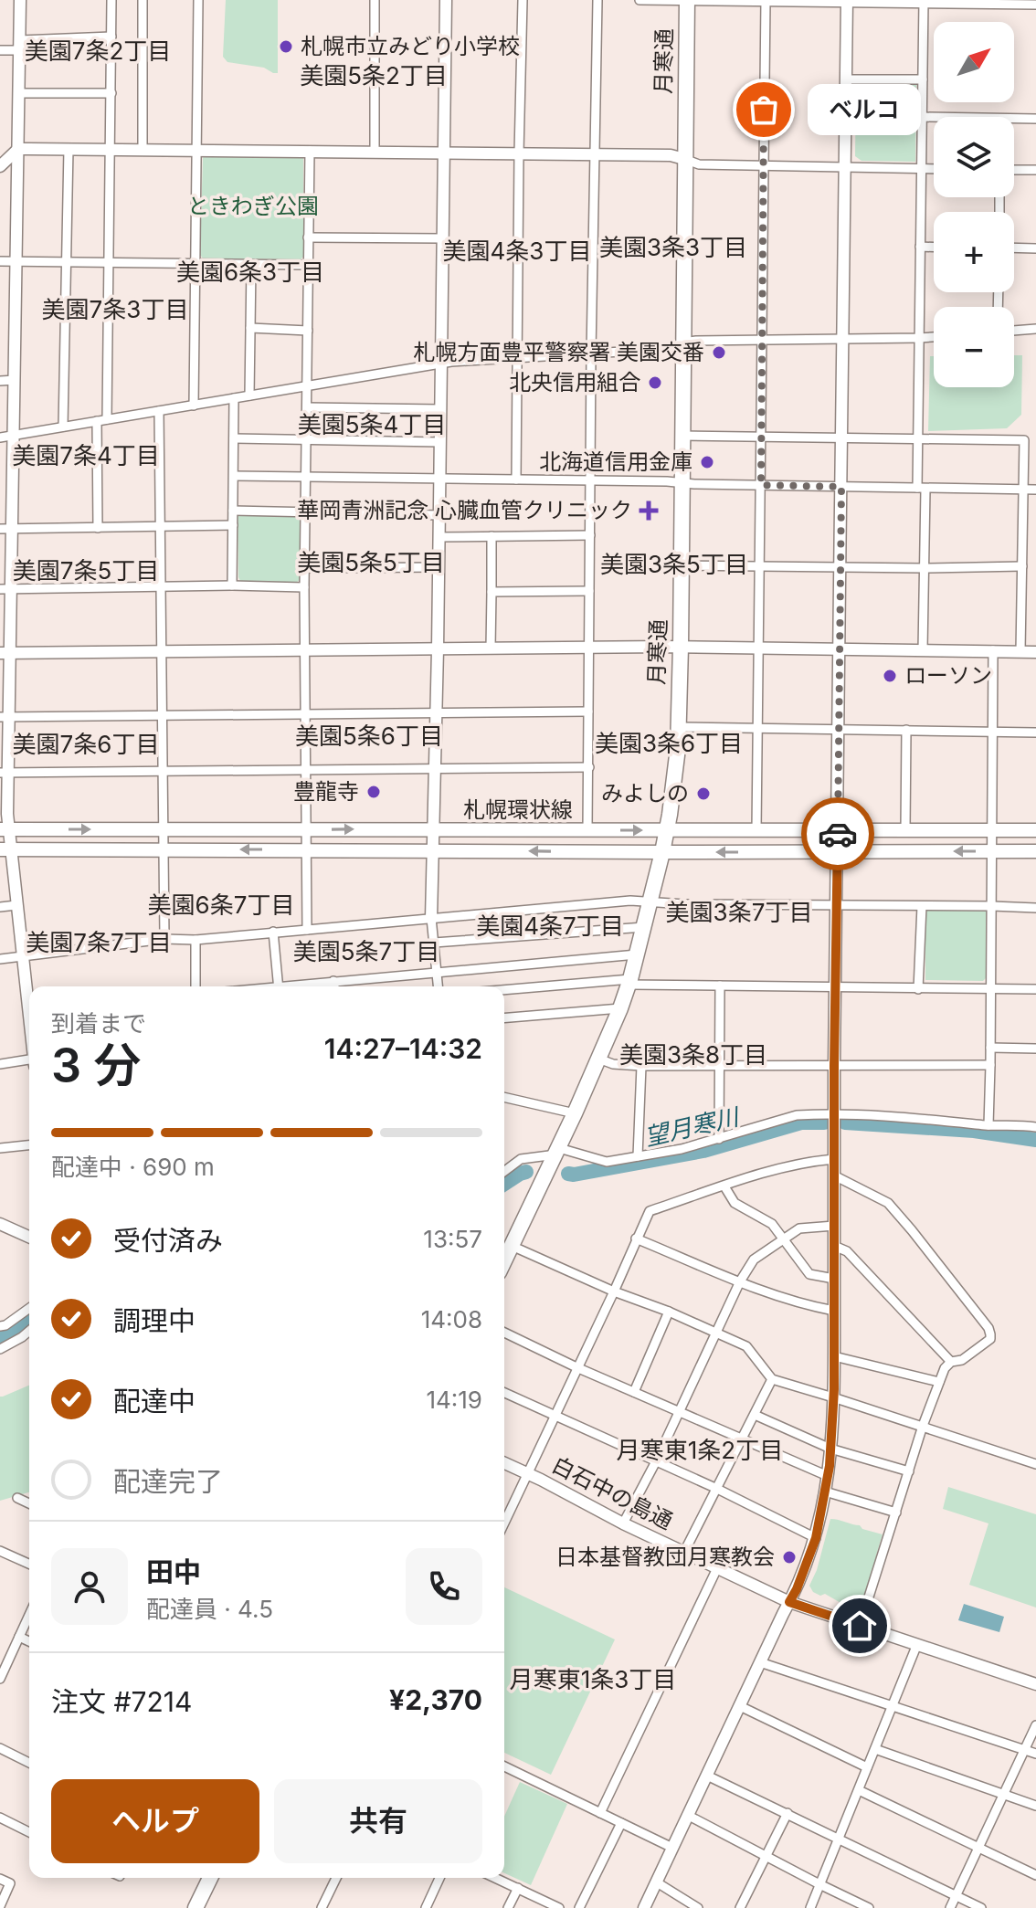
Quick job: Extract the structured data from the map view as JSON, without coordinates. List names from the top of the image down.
{
  "streets": {
    "highway": ["月寒通"],
    "main road": ["札幌環状線"],
    "street": ["白石中の島通"]
  },
  "crossings": [
    ["月寒通", "札幌環状線"]
  ],
  "districts": [
    "美園7条2丁目",
    "美園5条2丁目",
    "美園3条3丁目",
    "美園4条3丁目",
    "美園6条3丁目",
    "美園7条3丁目",
    "美園5条4丁目",
    "美園7条4丁目",
    "美園5条5丁目",
    "美園3条5丁目",
    "美園7条5丁目",
    "美園5条6丁目",
    "美園3条6丁目",
    "美園7条6丁目",
    "美園6条7丁目",
    "美園3条7丁目",
    "美園4条7丁目",
    "美園7条7丁目",
    "美園5条7丁目",
    "美園3条8丁目",
    "月寒東1条2丁目",
    "月寒東1条3丁目"
  ],
  "water": ["望月寒川"],
  "parks": ["ときわぎ公園"],
  "places": {
    "other": [
      "札幌市立みどり小学校",
      "ベルコ",
      "札幌方面豊平警察署 美園交番",
      "北央信用組合",
      "北海道信用金庫",
      "ローソン",
      "豊龍寺",
      "みよしの",
      "日本基督教団月寒教会"
    ],
    "health": ["華岡青洲記念 心臓血管クリニック"]
  },
  "north": "top right",
  "page": {
    "map_buttons": ["+", "−"],
    "bubble": "ベルコ",
    "heading": ["3 分", "到着まで", "14:27–14:32"],
    "panel": [
      "田中",
      "配達員 · 4.5",
      "注文 #7214",
      "¥2,370"
    ],
    "bar": "配達中 · 690 m",
    "list": [
      ["受付済み", "13:57"],
      ["調理中", "14:08"],
      ["配達中", "14:19"],
      "配達完了"
    ],
    "buttons": ["ヘルプ", "共有"]
  }
}
